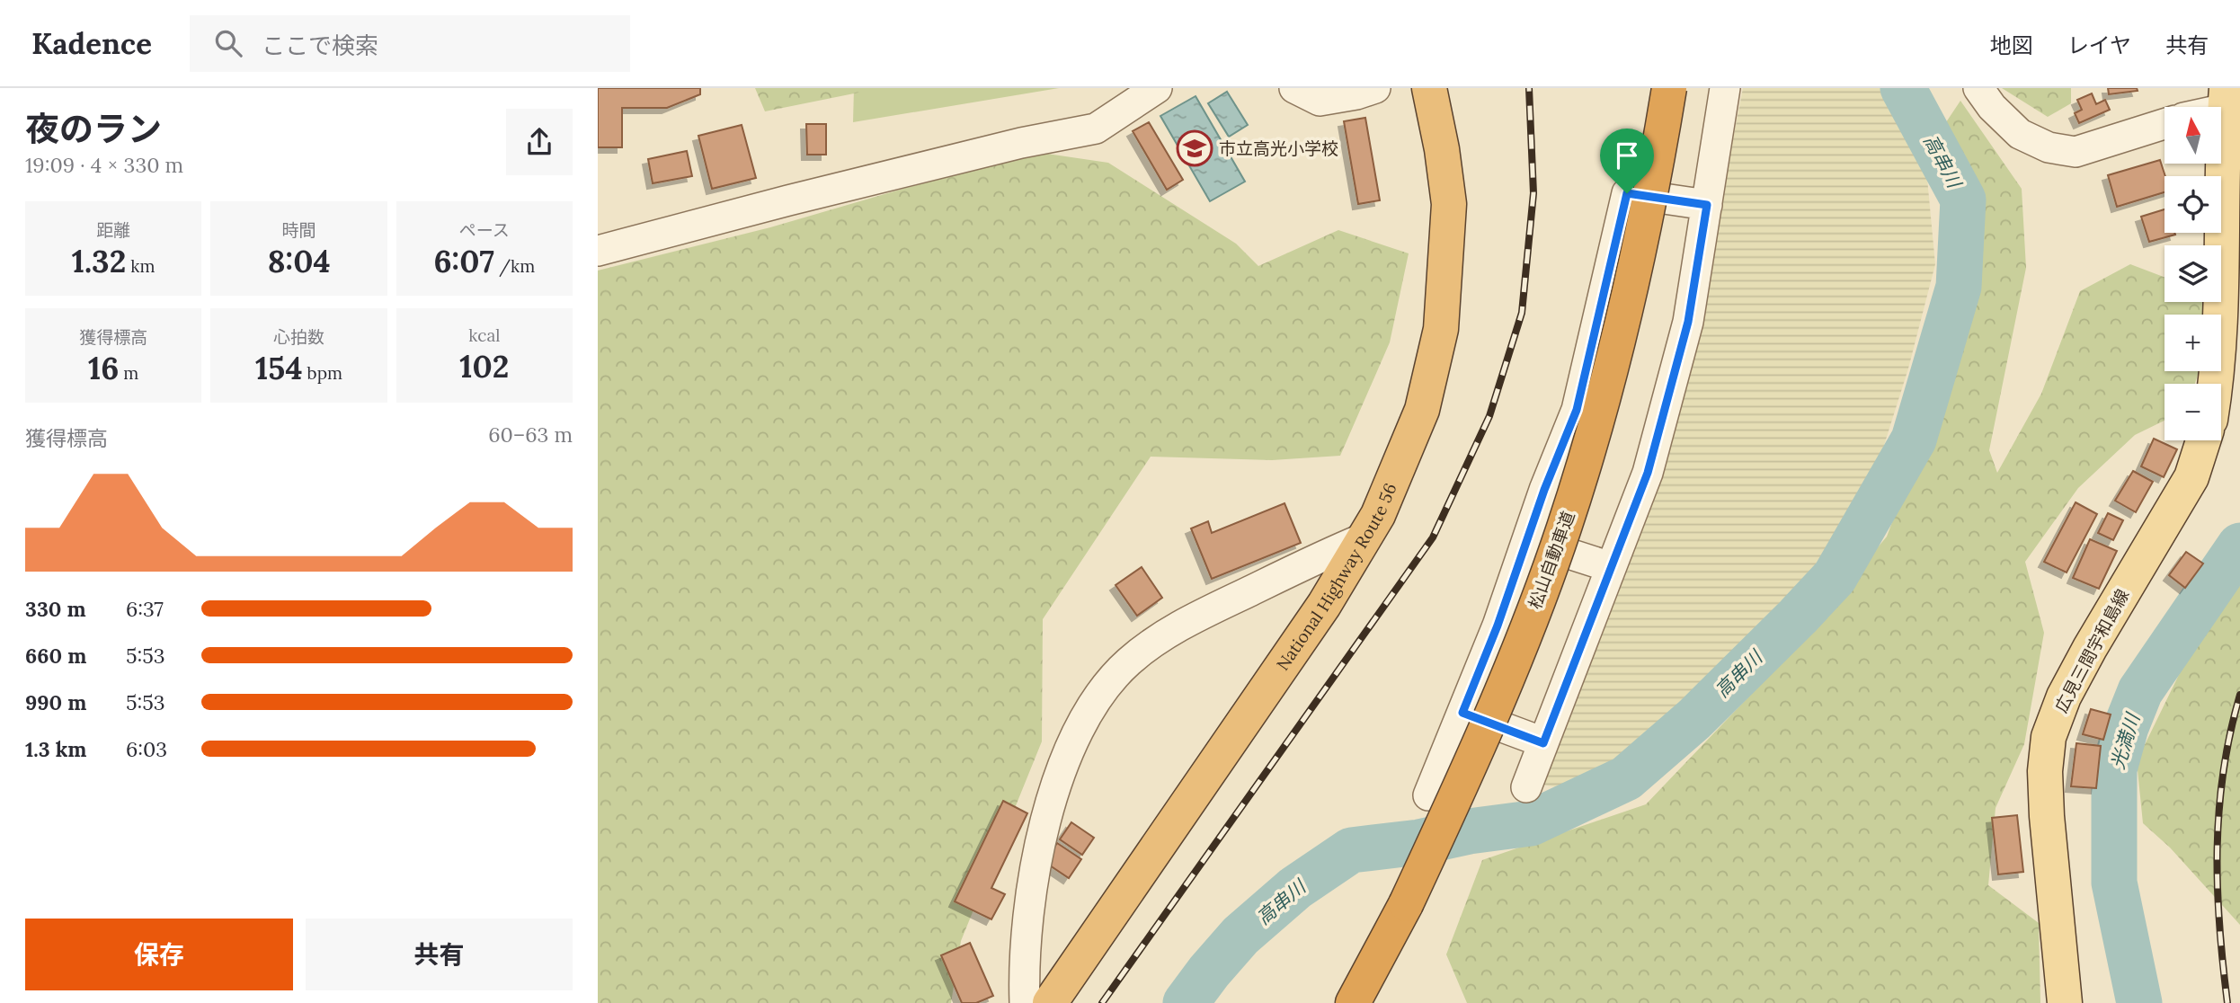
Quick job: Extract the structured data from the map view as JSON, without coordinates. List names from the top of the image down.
{
  "streets": {
    "highway": ["松山自動車道", "National Highway Route 56"],
    "main road": ["広見三間宇和島線"]
  },
  "water": ["高串川", "光満川"],
  "places": {
    "school or university": ["市立高光小学校"]
  },
  "north": "top",
  "page": {
    "header": "Kadence",
    "search": "ここで検索",
    "nav": ["地図", "レイヤ", "共有"],
    "heading": ["夜のラン", "19:09 · 4 × 330 m"],
    "map_buttons": ["+", "−"],
    "stats": [
      ["距離", "1.32 km"],
      ["時間", "8:04"],
      ["ペース", "6:07 /km"],
      ["獲得標高", "16 m"],
      ["心拍数", "154 bpm"],
      ["kcal", "102"]
    ],
    "chart": ["獲得標高", "60–63 m"],
    "list": [
      {
        "name": "330 m",
        "note": "6:37"
      },
      {
        "name": "660 m",
        "note": "5:53"
      },
      {
        "name": "990 m",
        "note": "5:53"
      },
      {
        "name": "1.3 km",
        "note": "6:03"
      }
    ],
    "buttons": ["保存", "共有"]
  }
}
